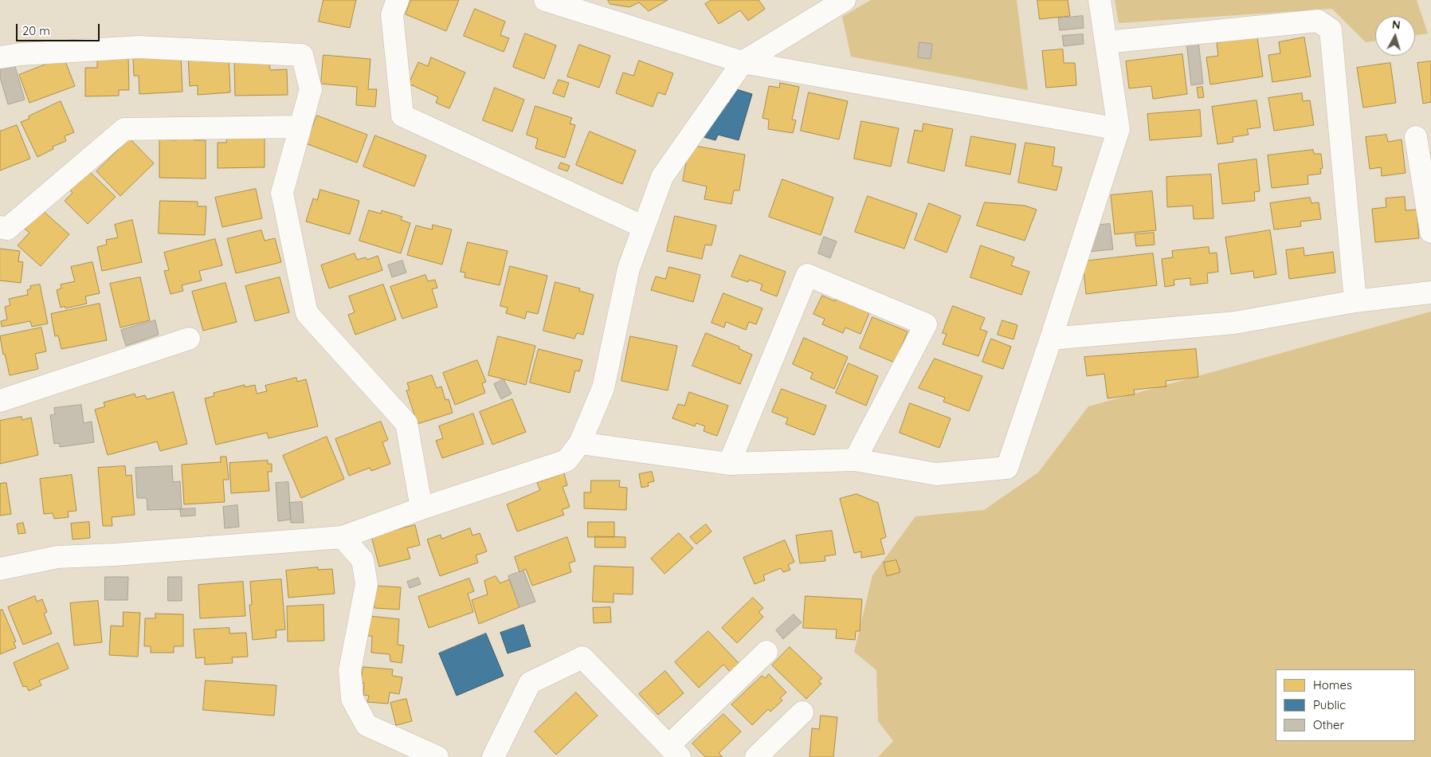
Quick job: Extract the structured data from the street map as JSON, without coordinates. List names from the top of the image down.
{
  "legend": ["Homes", "Public", "Other"],
  "scale_bar": "20 m",
  "north": "top"
}
